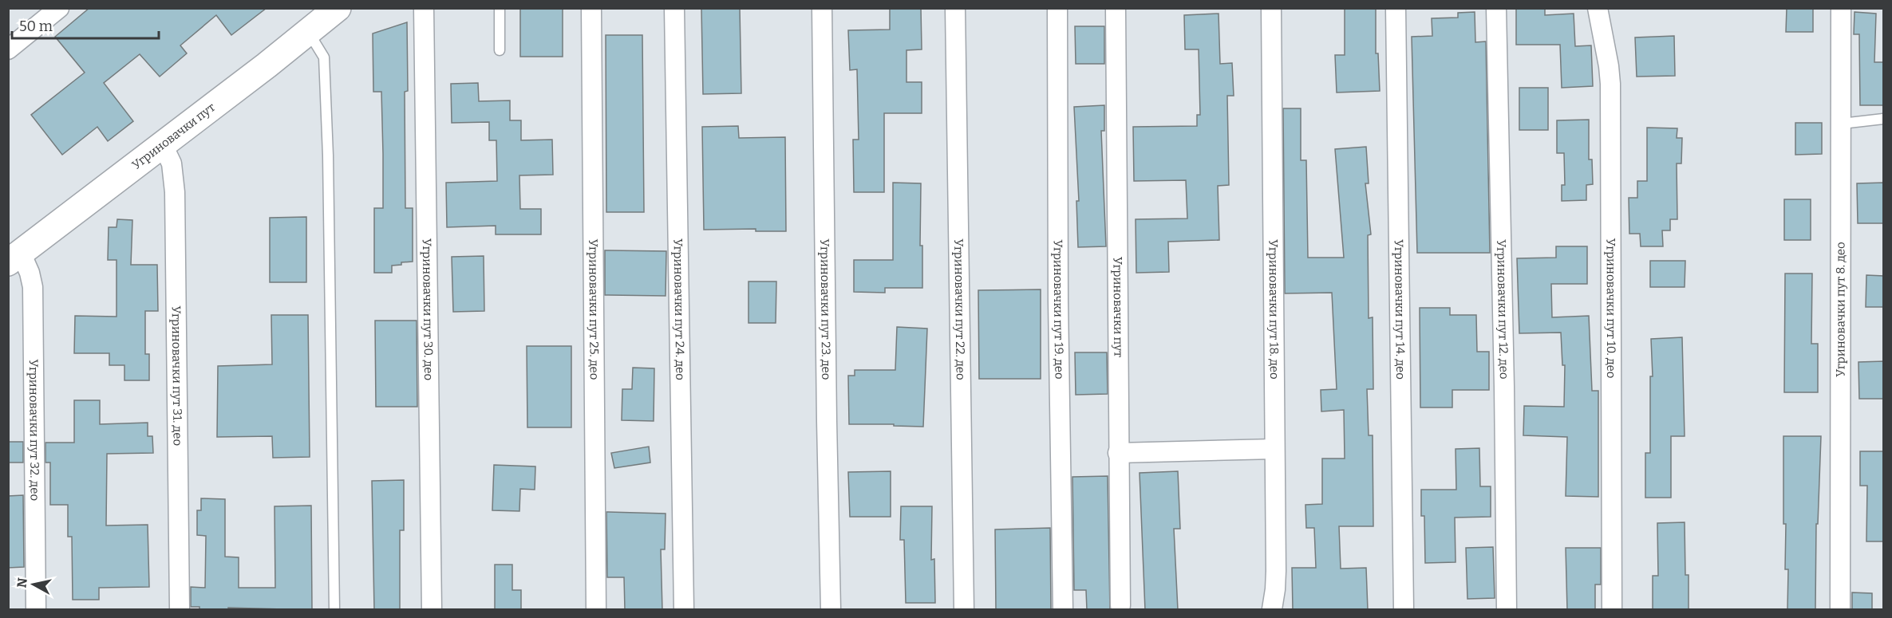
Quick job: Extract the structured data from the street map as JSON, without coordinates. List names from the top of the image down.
{
  "streets": {
    "street": [
      "Угриновачки пут",
      "Угриновачки пут 22. део",
      "Угриновачки пут 12. део",
      "Угриновачки пут 10. део",
      "Угриновачки пут 8. део",
      "Угриновачки пут 30. део",
      "Угриновачки пут 25. део",
      "Угриновачки пут 24. део",
      "Угриновачки пут 23. део",
      "Угриновачки пут 19. део",
      "Угриновачки пут 18. део",
      "Угриновачки пут 14. део",
      "Угриновачки пут 31. део",
      "Угриновачки пут 32. део"
    ]
  },
  "crossings": [
    ["Угриновачки пут", "Угриновачки пут 31. део"],
    ["Угриновачки пут", "Угриновачки пут 32. део"]
  ],
  "scale_bar": "50 m",
  "north": "left"
}
